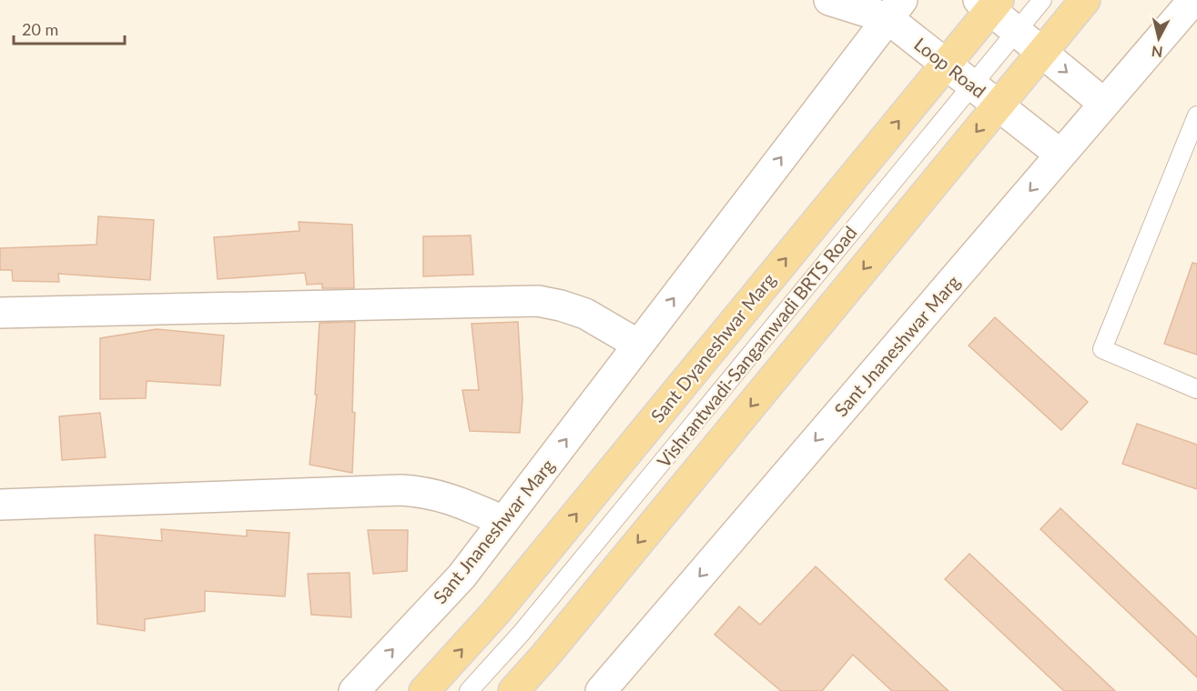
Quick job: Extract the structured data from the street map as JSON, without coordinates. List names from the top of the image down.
{
  "streets": {
    "main road": ["Sant Dyaneshwar Marg"],
    "street": ["Loop Road", "Sant Jnaneshwar Marg"],
    "lane": ["Vishrantwadi-Sangamwadi BRTS Road"]
  },
  "crossings": [
    ["Loop Road", "Sant Jnaneshwar Marg"],
    ["Loop Road", "Vishrantwadi-Sangamwadi BRTS Road"],
    ["Loop Road", "Sant Dyaneshwar Marg"]
  ],
  "scale_bar": "20 m",
  "north": "bottom"
}
